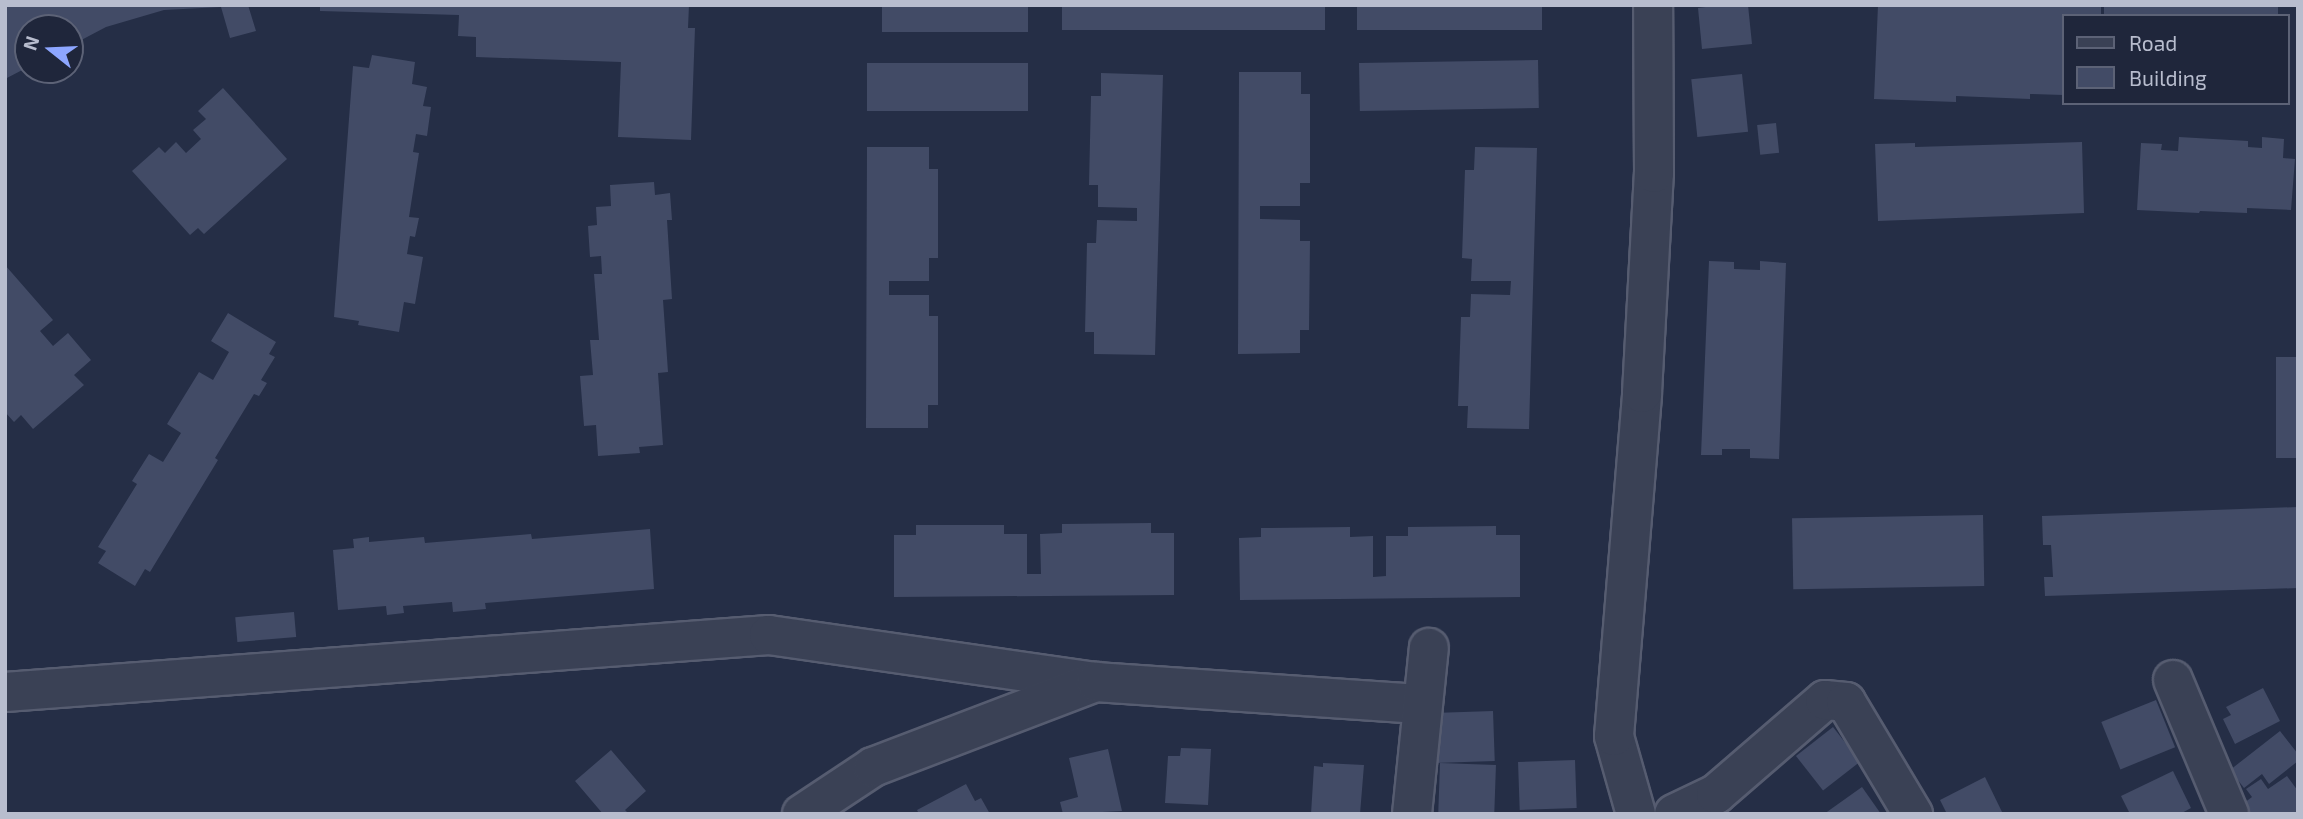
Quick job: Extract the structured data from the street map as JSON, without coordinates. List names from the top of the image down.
{
  "legend": ["Road", "Building"],
  "north": "left"
}
